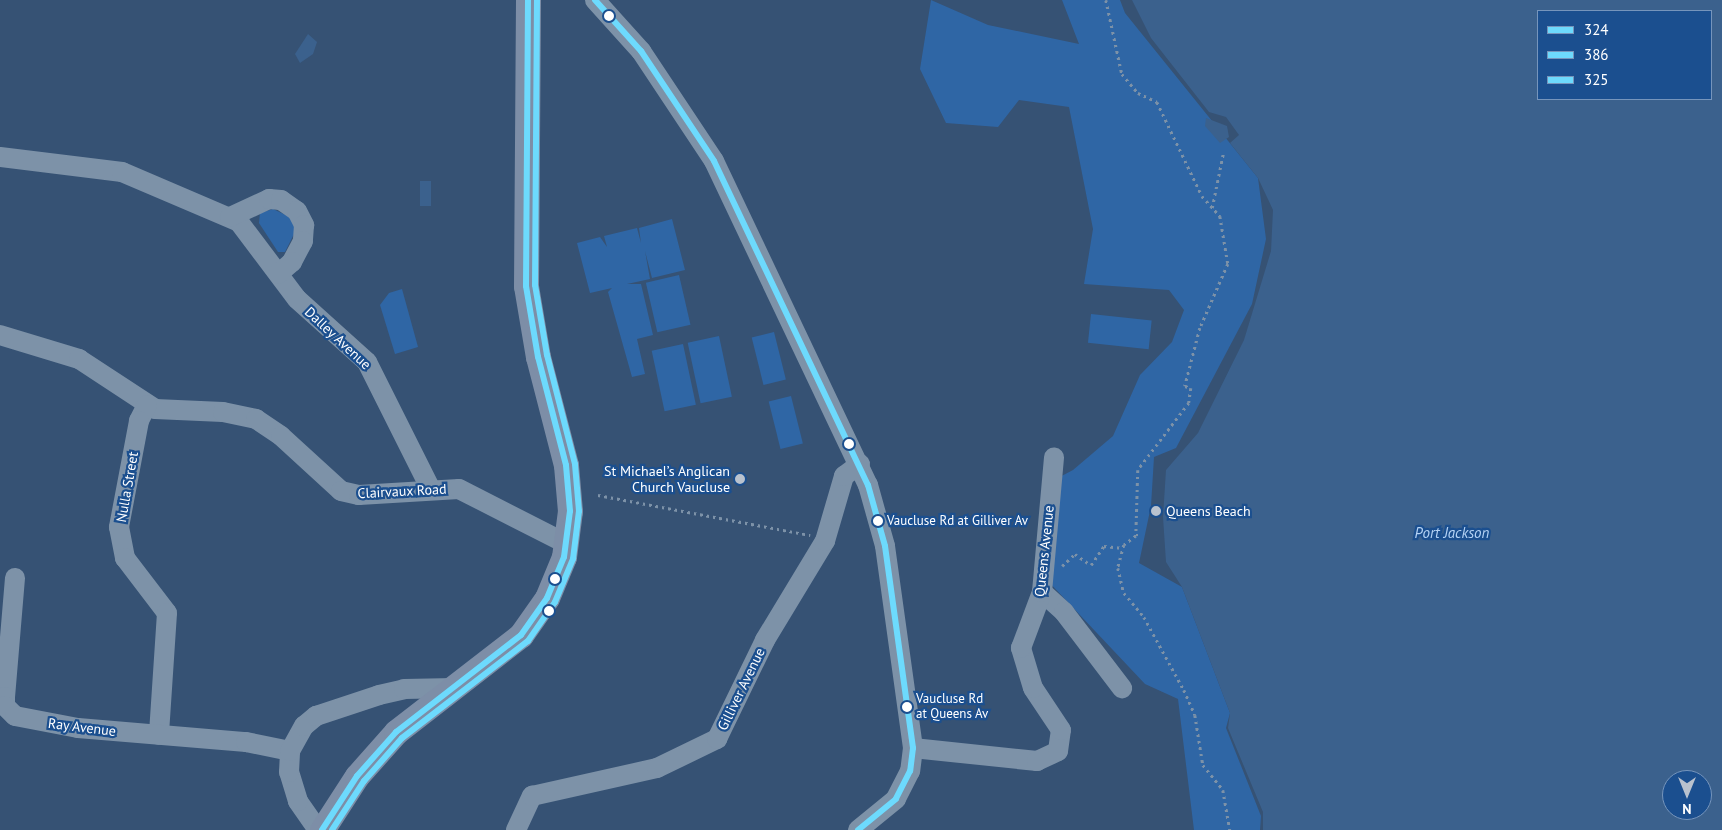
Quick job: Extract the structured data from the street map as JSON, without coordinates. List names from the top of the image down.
{
  "streets": {
    "street": [
      "Dalley Avenue",
      "Nulla Street",
      "Clairvaux Road",
      "Queens Avenue",
      "Gilliver Avenue",
      "Ray Avenue"
    ]
  },
  "crossings": [
    ["Dalley Avenue", "Clairvaux Road"],
    ["Nulla Street", "Clairvaux Road"],
    ["Nulla Street", "Ray Avenue"]
  ],
  "water": ["Port Jackson"],
  "places": [
    "St Michael’s Anglican Church Vaucluse",
    "Queens Beach",
    "Vaucluse Rd at Gilliver Av",
    "Vaucluse Rd at Queens Av"
  ],
  "lines": ["transit line 324", "transit line 386", "transit line 325"],
  "legend": ["324", "386", "325"],
  "north": "bottom"
}
